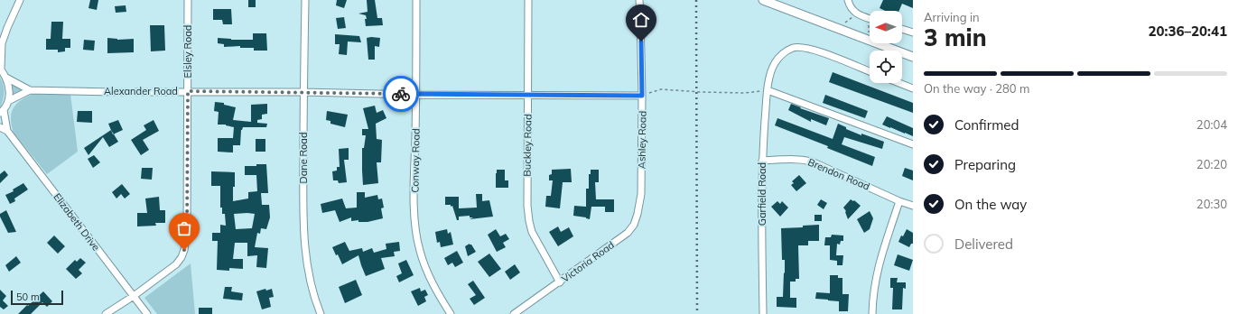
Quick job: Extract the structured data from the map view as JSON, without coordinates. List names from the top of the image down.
{
  "streets": {
    "street": [
      "Elsley Road",
      "Alexander Road",
      "Ashley Road",
      "Buckley Road",
      "Dane Road",
      "Conway Road",
      "Brendon Road",
      "Garfield Road",
      "Elizabeth Drive",
      "Victoria Road"
    ]
  },
  "crossings": [
    ["Elsley Road", "Alexander Road"],
    ["Elsley Road", "Elizabeth Drive"],
    ["Alexander Road", "Ashley Road"],
    ["Alexander Road", "Buckley Road"],
    ["Alexander Road", "Dane Road"],
    ["Alexander Road", "Conway Road"],
    ["Ashley Road", "Victoria Road"],
    ["Buckley Road", "Victoria Road"],
    ["Brendon Road", "Garfield Road"]
  ],
  "scale_bar": "50 m",
  "north": "left",
  "page": {
    "heading": ["3 min", "Arriving in", "20:36–20:41"],
    "bar": "On the way · 280 m",
    "list": [
      ["Confirmed", "20:04"],
      ["Preparing", "20:20"],
      ["On the way", "20:30"],
      "Delivered"
    ],
    "scale": "50 m"
  }
}
